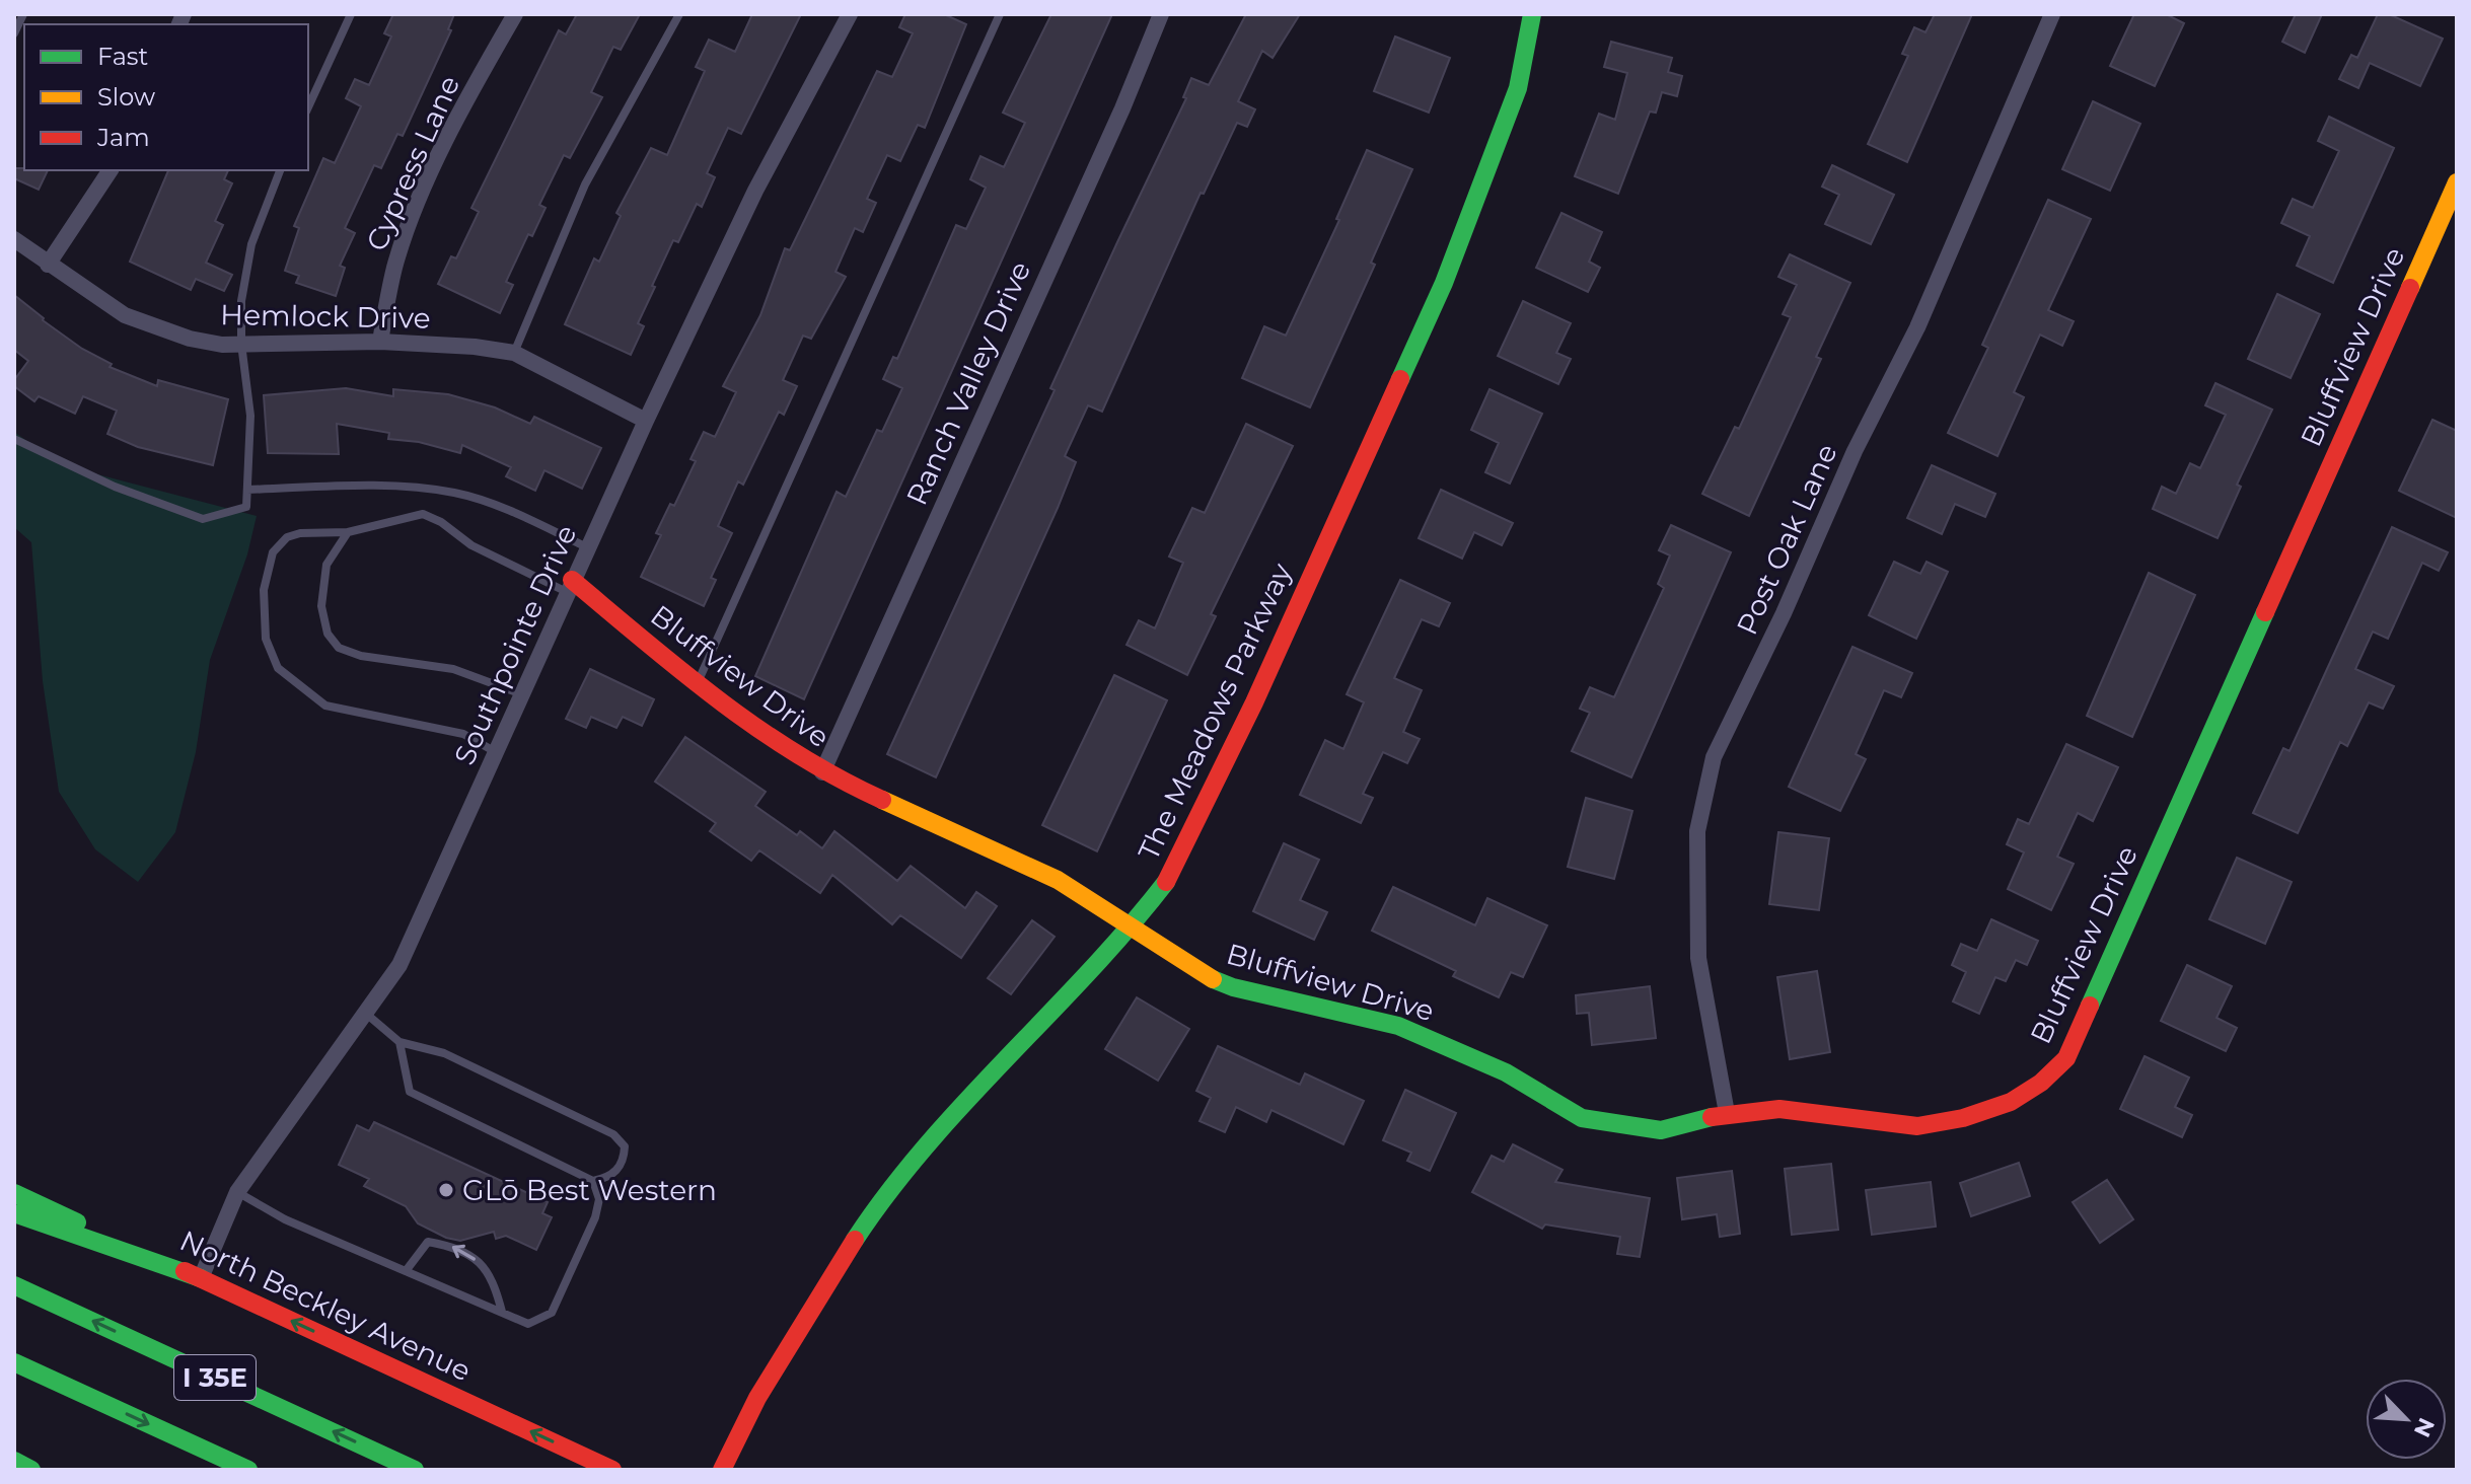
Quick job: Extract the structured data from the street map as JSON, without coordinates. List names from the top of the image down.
{
  "streets": {
    "main road": [
      "Bluffview Drive",
      "The Meadows Parkway",
      "North Beckley Avenue",
      "I 35E"
    ],
    "street": [
      "Cypress Lane",
      "Hemlock Drive",
      "Ranch Valley Drive",
      "Post Oak Lane",
      "Southpointe Drive"
    ]
  },
  "crossings": [
    ["Cypress Lane", "Hemlock Drive"],
    ["Hemlock Drive", "Southpointe Drive"],
    ["Bluffview Drive", "Ranch Valley Drive"],
    ["Bluffview Drive", "Post Oak Lane"],
    ["Bluffview Drive", "Southpointe Drive"],
    ["Bluffview Drive", "The Meadows Parkway"],
    ["Southpointe Drive", "North Beckley Avenue"]
  ],
  "places": ["GLō Best Western"],
  "legend": ["Fast", "Slow", "Jam"],
  "north": "bottom right"
}
